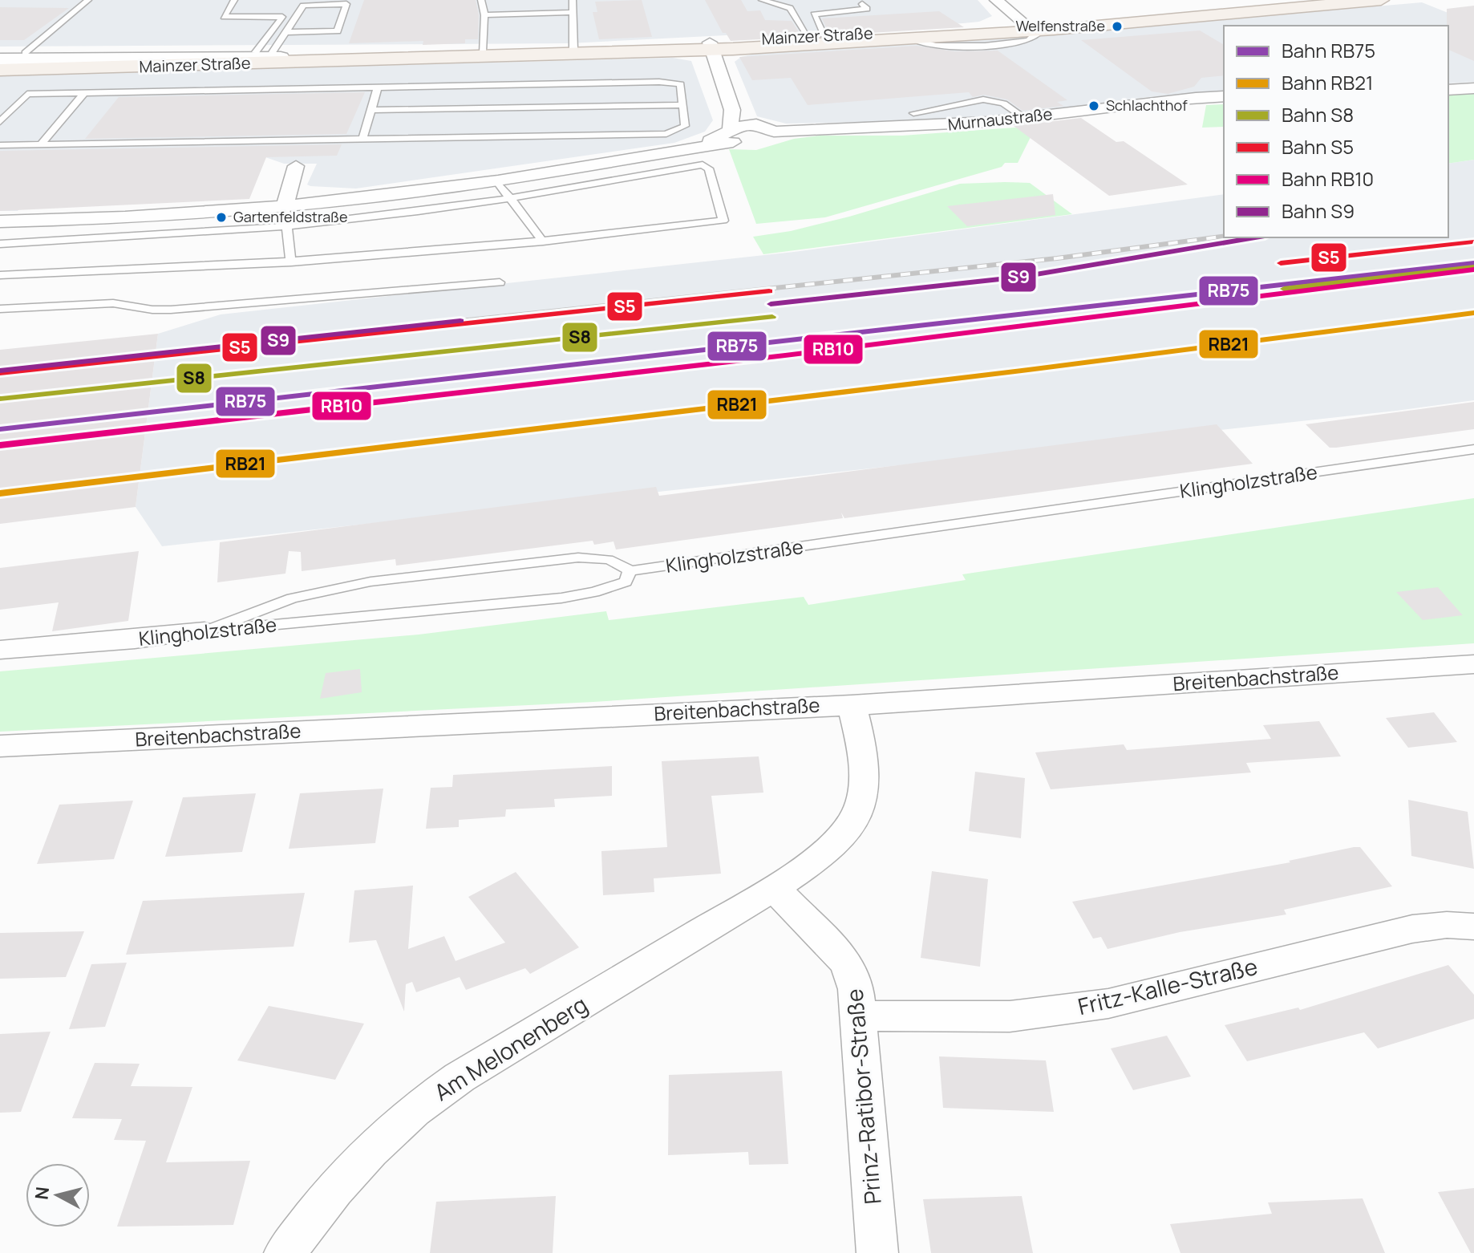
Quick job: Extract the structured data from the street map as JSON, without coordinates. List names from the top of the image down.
{
  "streets": {
    "main road": ["Mainzer Straße"],
    "street": [
      "Murnaustraße",
      "Klingholzstraße",
      "Breitenbachstraße",
      "Fritz-Kalle-Straße",
      "Am Melonenberg",
      "Prinz-Ratibor-Straße"
    ]
  },
  "crossings": [
    ["Fritz-Kalle-Straße", "Prinz-Ratibor-Straße"],
    ["Am Melonenberg", "Prinz-Ratibor-Straße"]
  ],
  "places": ["Welfenstraße", "Schlachthof", "Gartenfeldstraße"],
  "lines": [
    "rail line S9",
    "rail line S5",
    "rail line RB75",
    "rail line S8",
    "rail line RB10",
    "rail line RB21"
  ],
  "legend": [
    "Bahn RB75",
    "Bahn RB21",
    "Bahn S8",
    "Bahn S5",
    "Bahn RB10",
    "Bahn S9"
  ],
  "north": "left"
}
